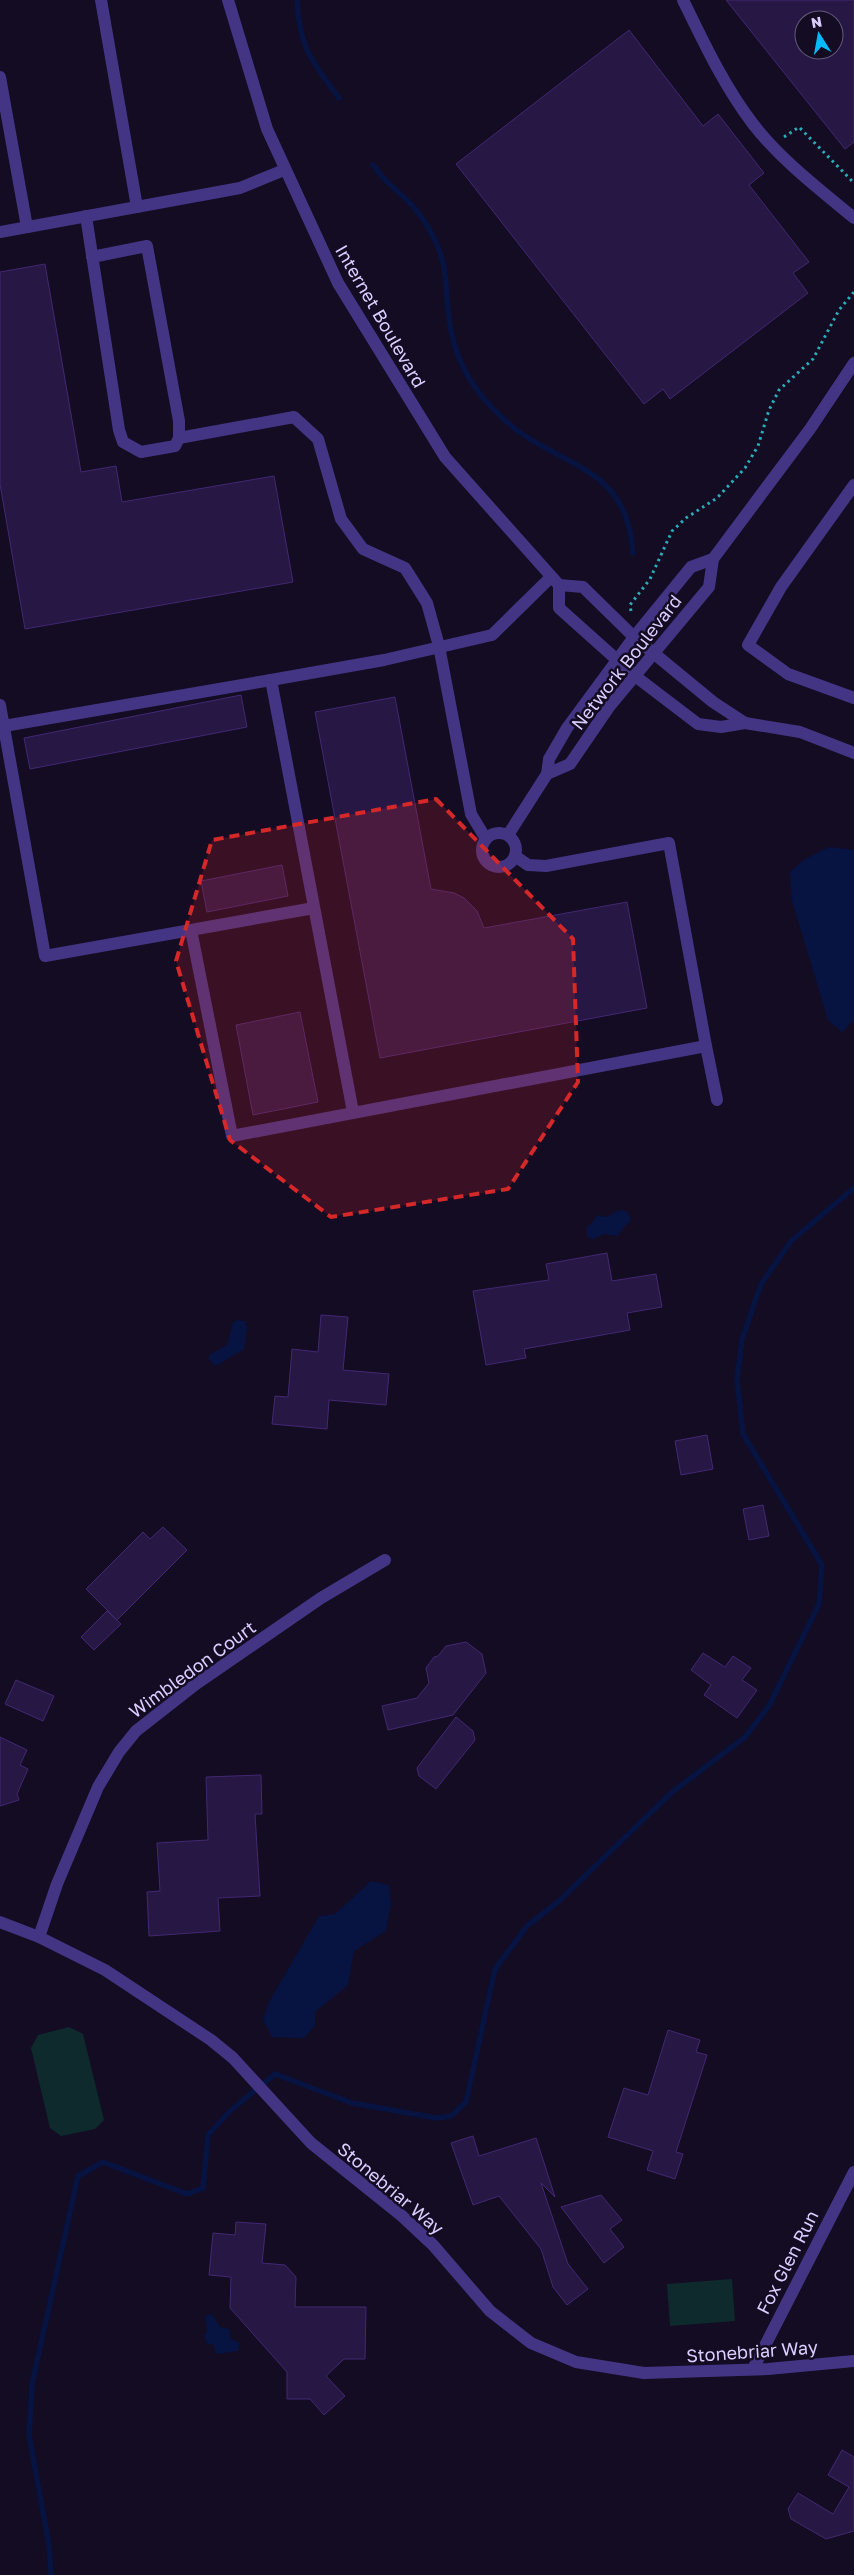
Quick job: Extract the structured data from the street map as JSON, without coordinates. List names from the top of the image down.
{
  "streets": {
    "street": [
      "Internet Boulevard",
      "Network Boulevard",
      "Wimbledon Court",
      "Stonebriar Way",
      "Fox Glen Run"
    ]
  },
  "crossings": [
    ["Wimbledon Court", "Stonebriar Way"],
    ["Stonebriar Way", "Fox Glen Run"]
  ],
  "north": "top"
}
